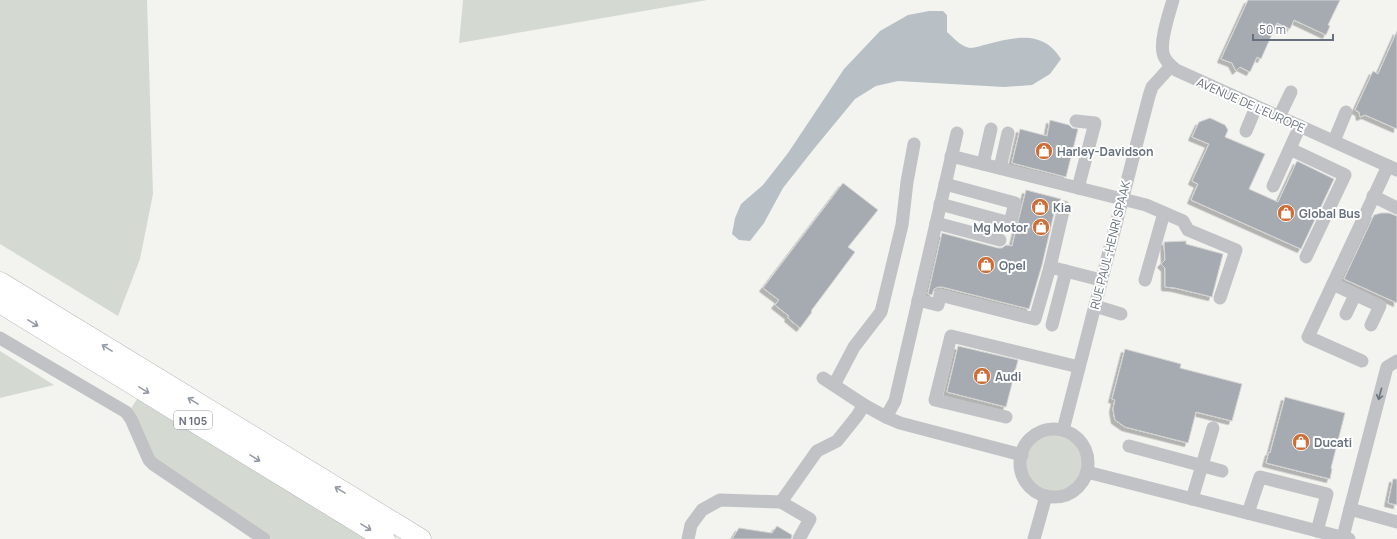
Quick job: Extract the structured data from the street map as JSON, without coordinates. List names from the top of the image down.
{
  "streets": {
    "highway": ["N 105"],
    "street": ["AVENUE DE L'EUROPE", "RUE PAUL-HENRI SPAAK"]
  },
  "crossings": [
    ["AVENUE DE L'EUROPE", "RUE PAUL-HENRI SPAAK"]
  ],
  "places": {
    "shop": [
      "Harley-Davidson",
      "Kia",
      "Global Bus",
      "Mg Motor",
      "Opel",
      "Audi",
      "Ducati"
    ]
  },
  "scale_bar": "50 m"
}
